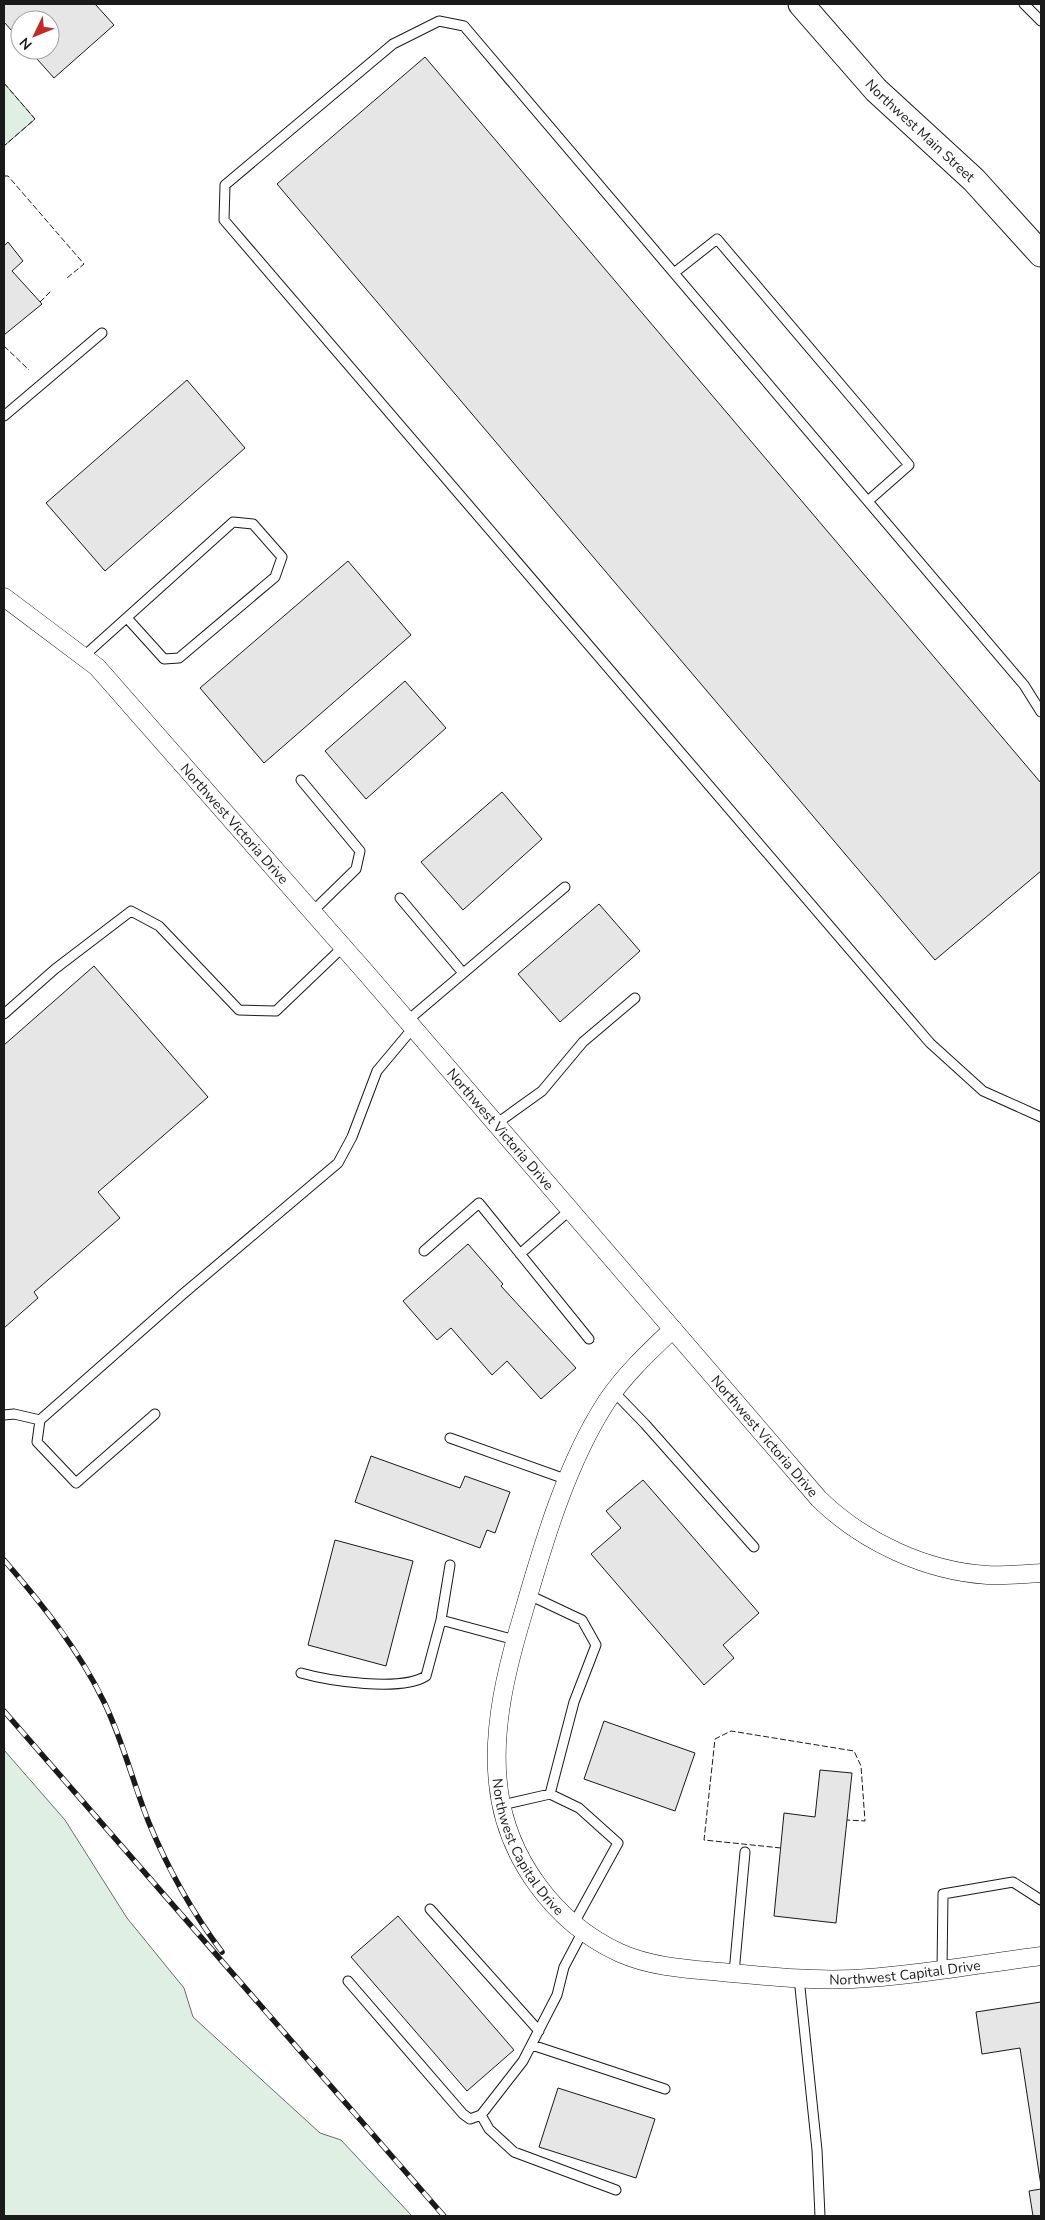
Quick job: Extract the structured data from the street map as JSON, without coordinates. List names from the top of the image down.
{
  "streets": {
    "street": ["Northwest Main Street", "Northwest Victoria Drive", "Northwest Capital Drive"]
  },
  "crossings": [
    ["Northwest Victoria Drive", "Northwest Capital Drive"]
  ],
  "north": "bottom left"
}
